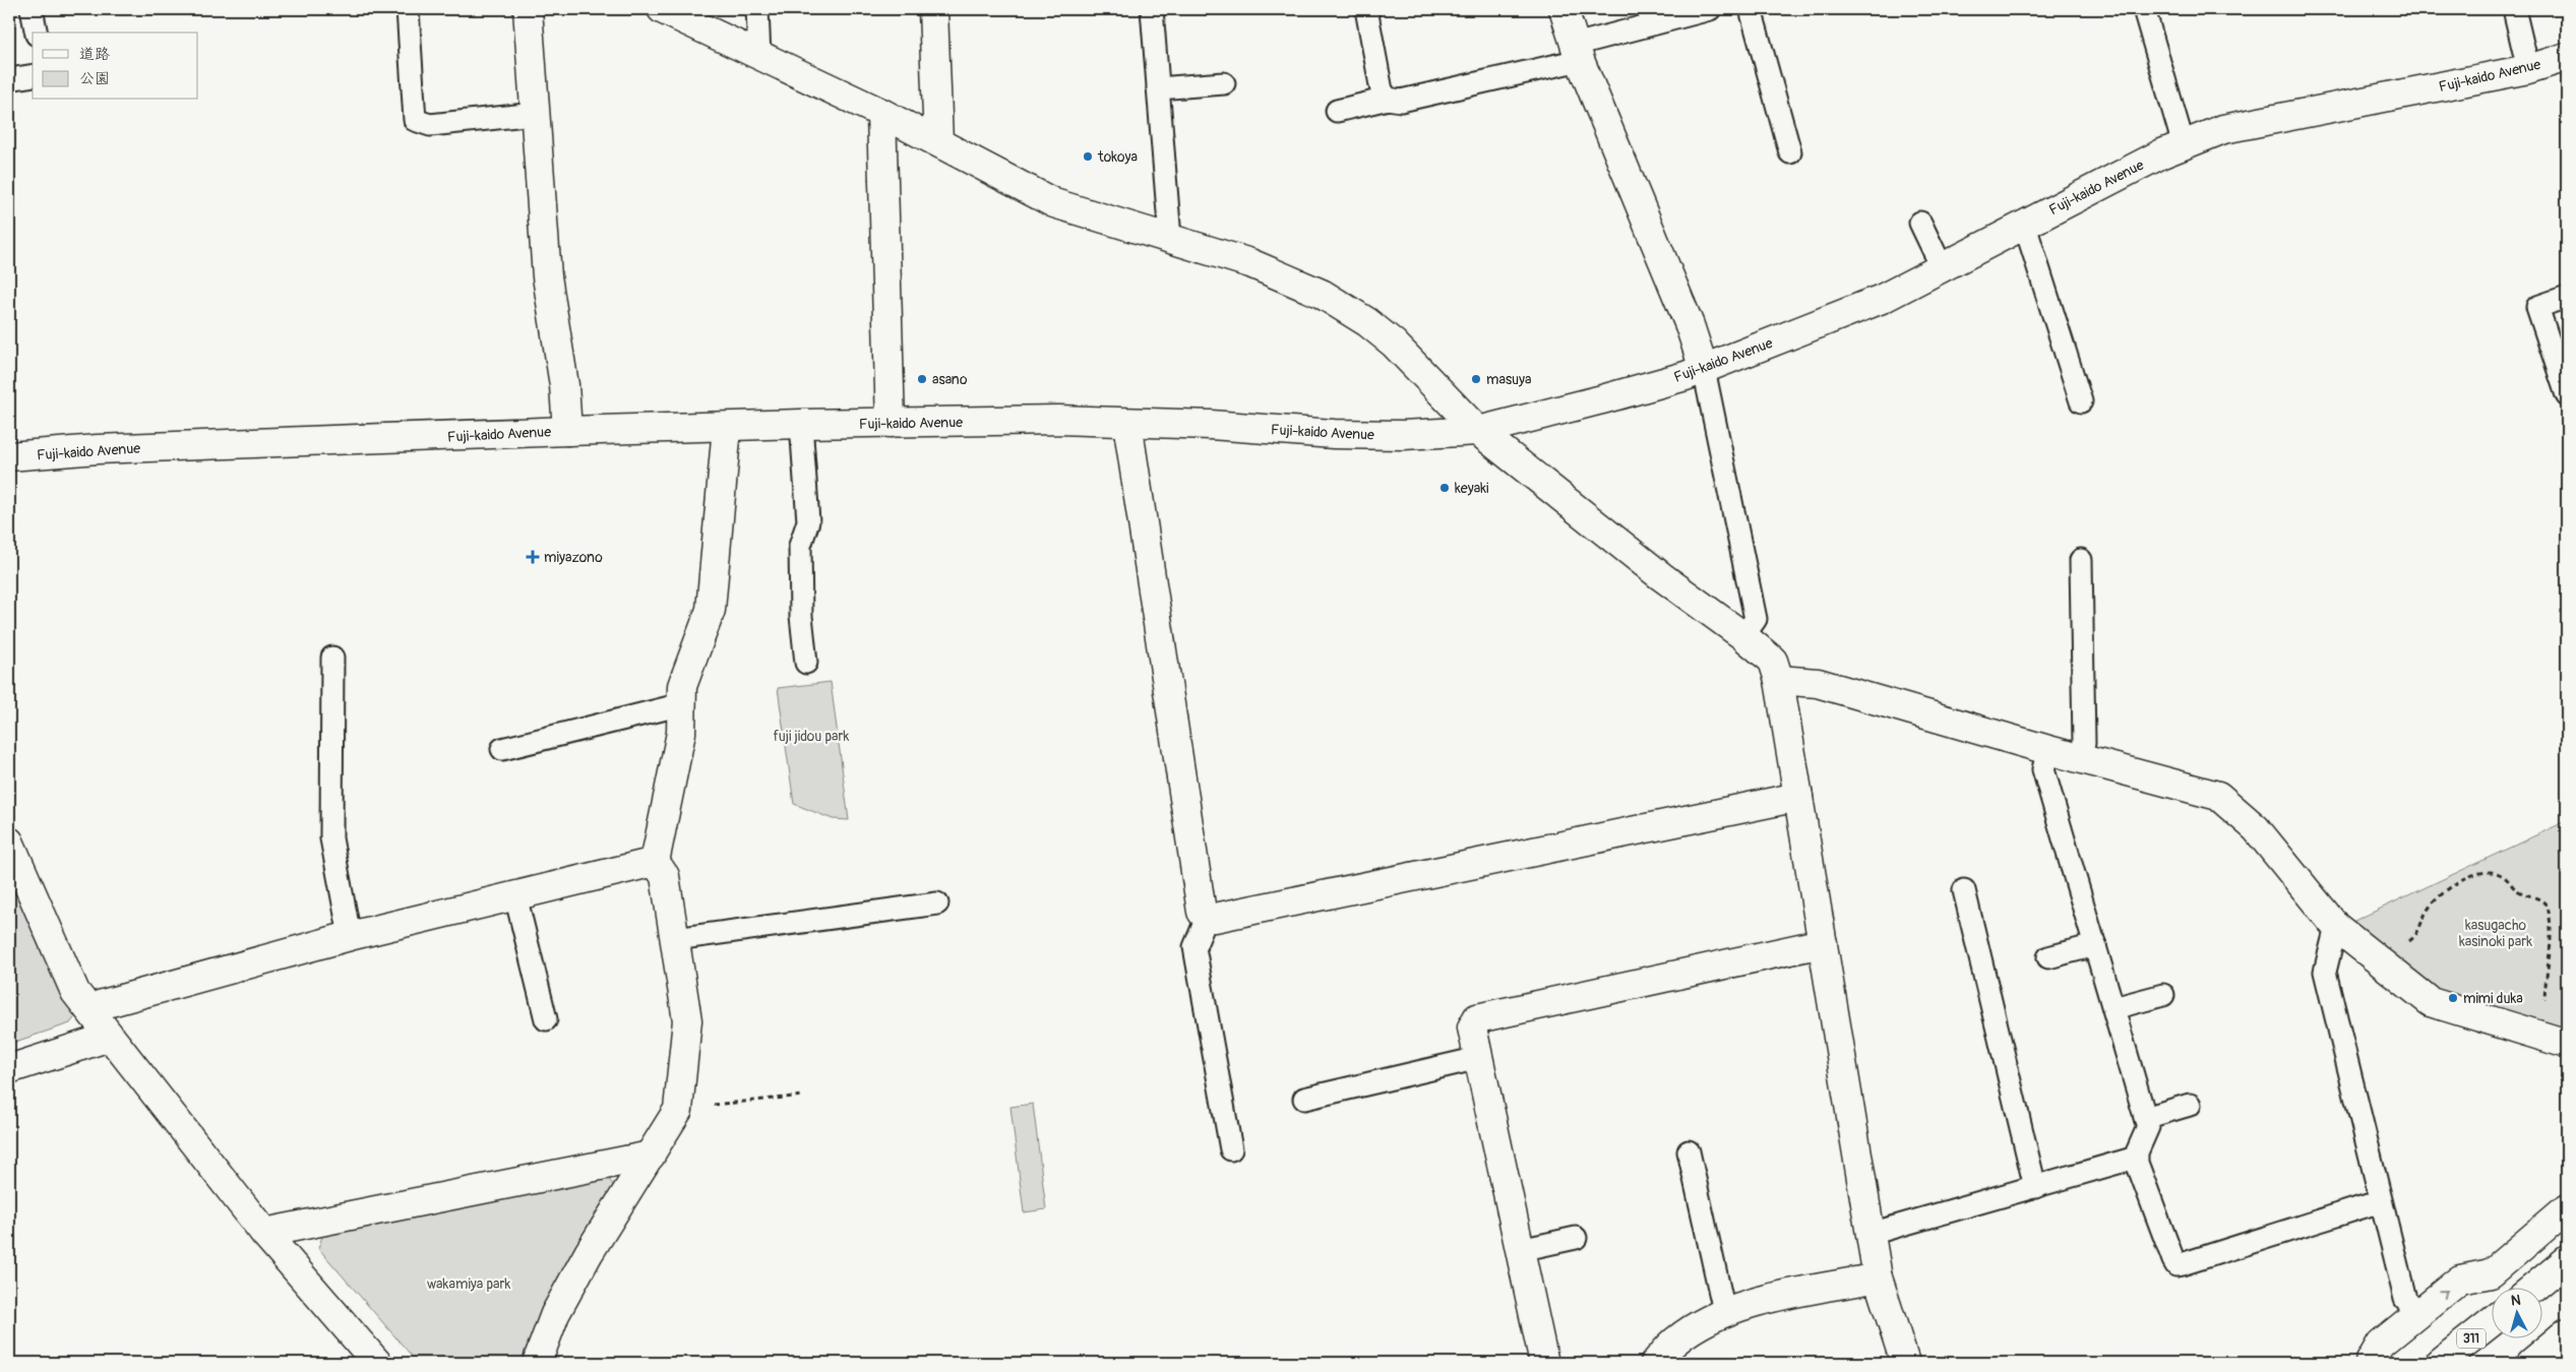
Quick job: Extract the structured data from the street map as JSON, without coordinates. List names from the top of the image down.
{
  "streets": {
    "street": ["Fuji-kaido Avenue", "311"]
  },
  "parks": ["fuji jidou park", "kasugacho kasinoki park", "wakamiya park"],
  "places": {
    "other": [
      "tokoya",
      "asano",
      "masuya",
      "keyaki",
      "mimi duka"
    ],
    "health": ["miyazono"]
  },
  "legend": ["道路", "公園"],
  "north": "top"
}
